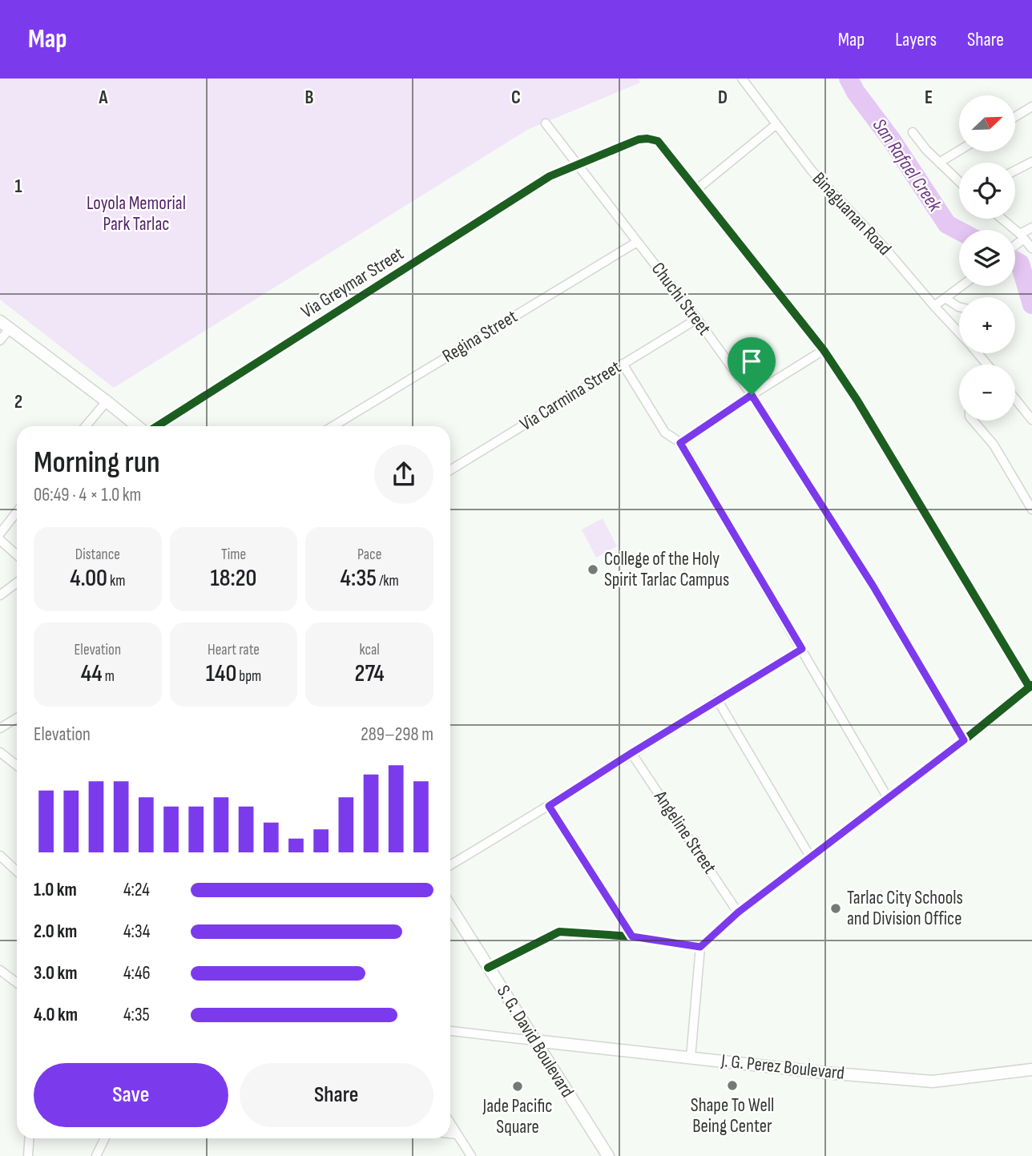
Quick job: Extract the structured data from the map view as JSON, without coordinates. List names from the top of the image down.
{
  "streets": {
    "street": [
      "Binaguanan Road",
      "Via Greymar Street",
      "Chuchi Street",
      "Regina Street",
      "Via Carmina Street",
      "Angeline Street",
      "S. G. David Boulevard",
      "J. G. Perez Boulevard"
    ]
  },
  "crossings": [
    ["Via Greymar Street", "Chuchi Street"],
    ["Chuchi Street", "Regina Street"],
    ["Chuchi Street", "Via Carmina Street"],
    ["S. G. David Boulevard", "J. G. Perez Boulevard"]
  ],
  "water": ["San Rafael Creek"],
  "parks": ["Loyola Memorial Park Tarlac"],
  "places": [
    "College of the Holy Spirit Tarlac Campus",
    "Tarlac City Schools and Division Office",
    "Shape To Well Being Center",
    "Jade Pacific Square"
  ],
  "north": "top right",
  "page": {
    "header": "Map",
    "nav": ["Map", "Layers", "Share"],
    "map_buttons": ["+", "−"],
    "heading": ["Morning run", "06:49 · 4 × 1.0 km"],
    "stats": [
      ["Distance", "4.00 km"],
      ["Time", "18:20"],
      ["Pace", "4:35 /km"],
      ["Elevation", "44 m"],
      ["Heart rate", "140 bpm"],
      ["kcal", "274"]
    ],
    "chart": ["Elevation", "289–298 m"],
    "list": [
      {
        "name": "1.0 km",
        "note": "4:24"
      },
      {
        "name": "2.0 km",
        "note": "4:34"
      },
      {
        "name": "3.0 km",
        "note": "4:46"
      },
      {
        "name": "4.0 km",
        "note": "4:35"
      }
    ],
    "buttons": ["Save", "Share"]
  },
  "grid": {
    "columns": [
      "A",
      "B",
      "C",
      "D",
      "E"
    ],
    "rows": ["1", "2"]
  }
}
